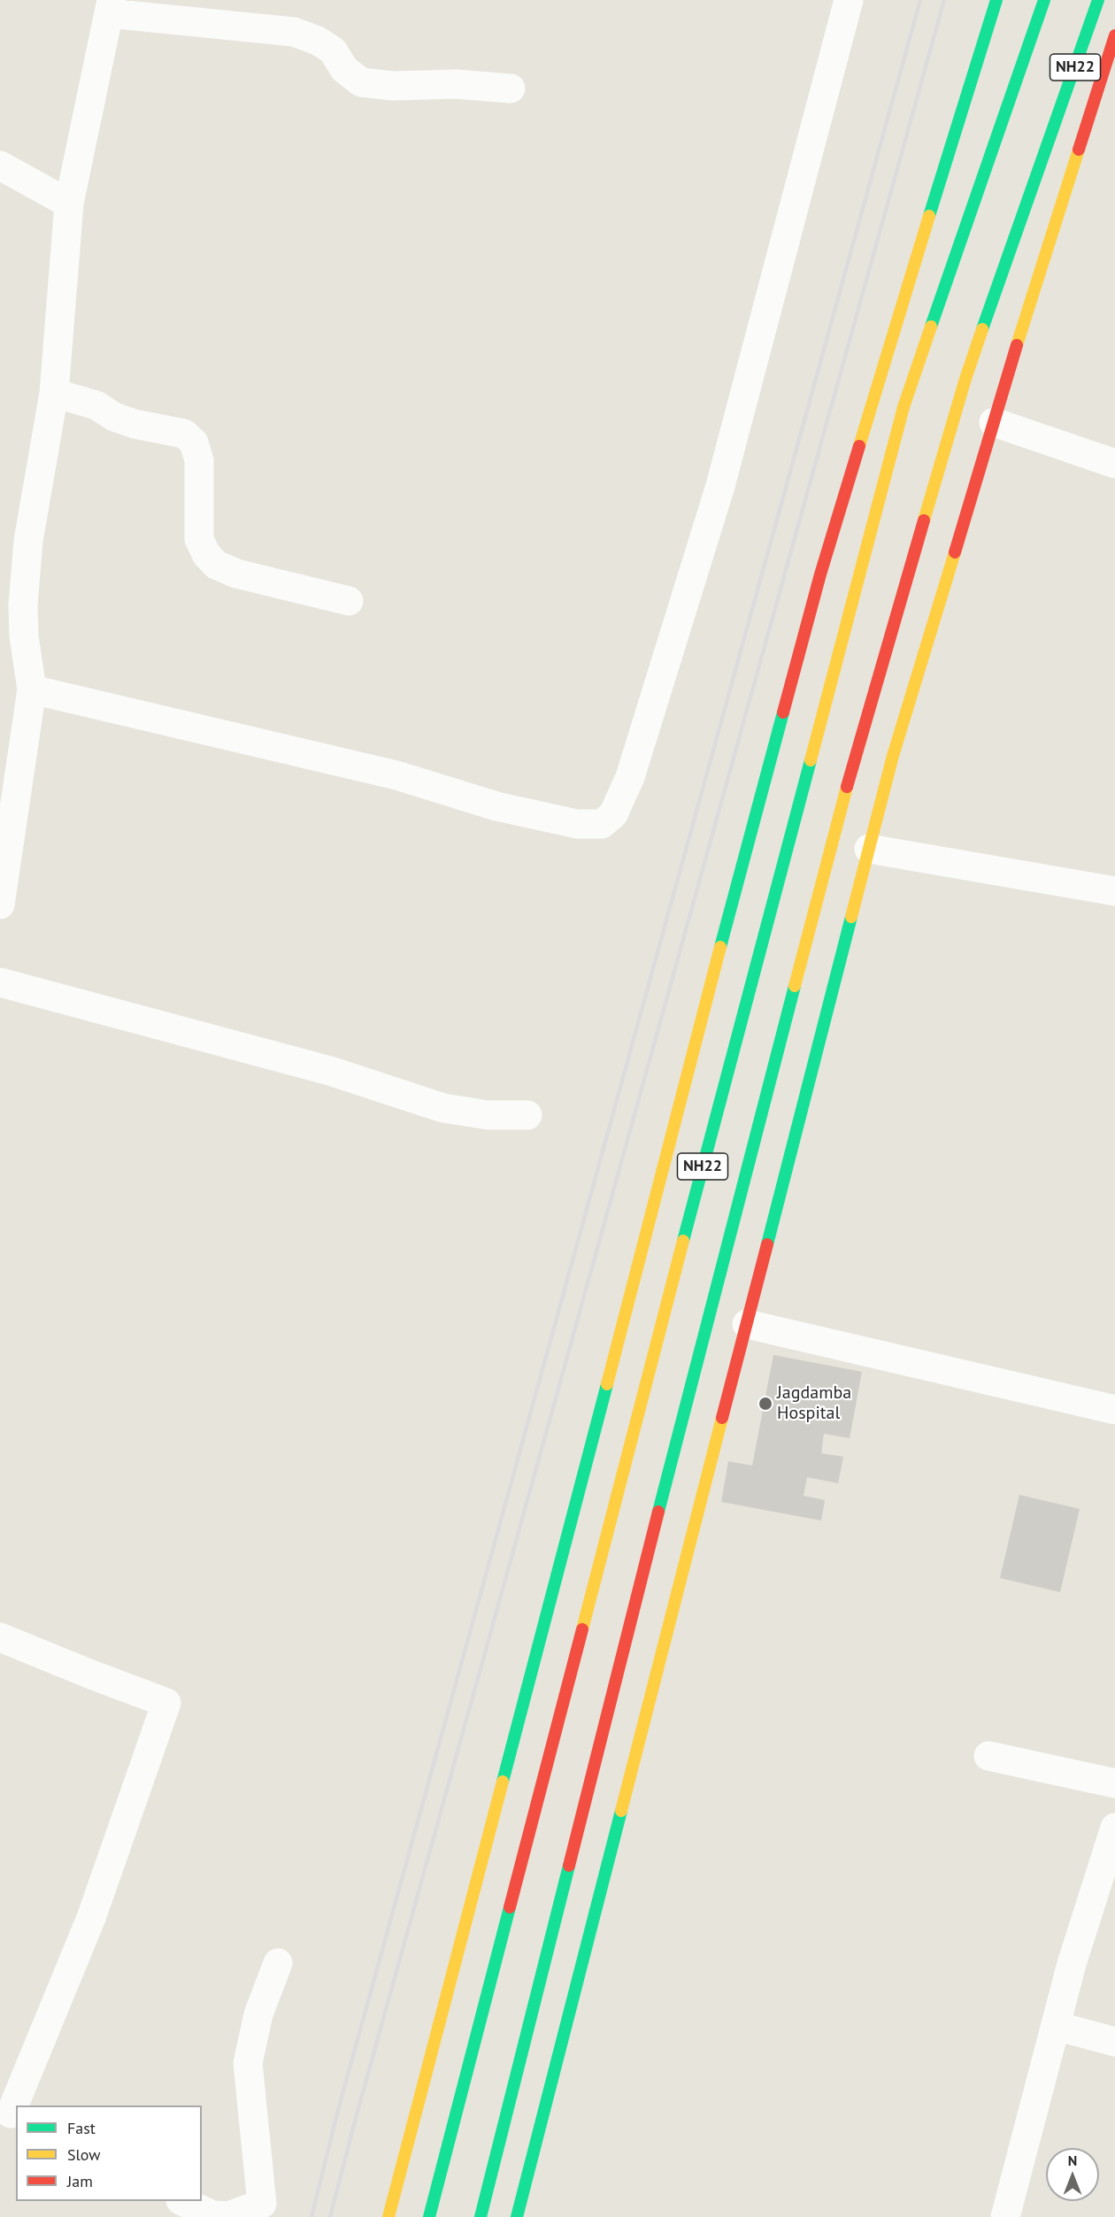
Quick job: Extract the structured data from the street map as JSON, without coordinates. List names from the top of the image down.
{
  "streets": {
    "main road": ["NH22"]
  },
  "places": ["Jagdamba Hospital"],
  "legend": ["Fast", "Slow", "Jam"],
  "north": "top"
}
